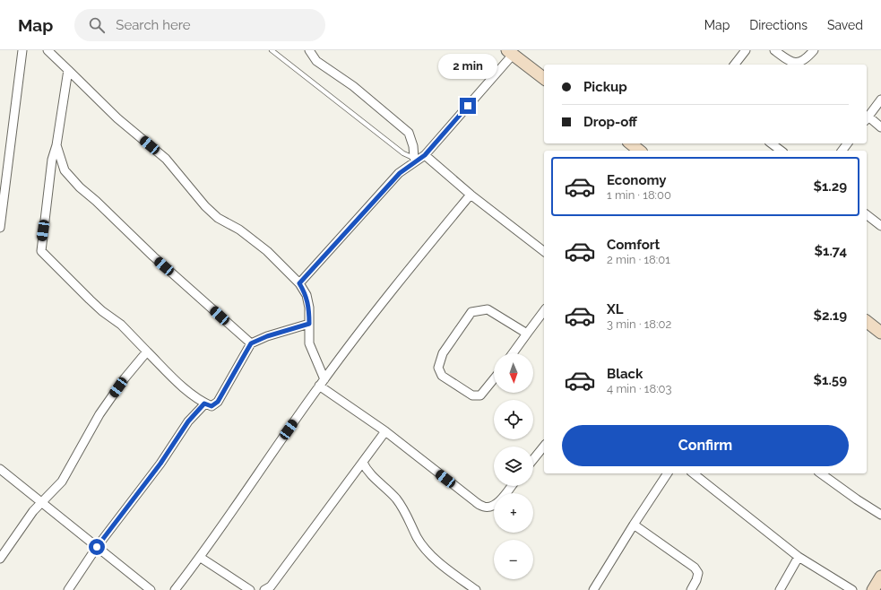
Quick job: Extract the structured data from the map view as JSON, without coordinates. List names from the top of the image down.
{
  "north": "bottom",
  "page": {
    "header": "Map",
    "search": "Search here",
    "nav": ["Map", "Directions", "Saved"],
    "bubble": "2 min",
    "banner": ["Pickup", "Drop-off"],
    "list": [
      {
        "name": "Economy",
        "note": "1 min · 18:00",
        "value": "$1.29"
      },
      {
        "name": "Comfort",
        "note": "2 min · 18:01",
        "value": "$1.74"
      },
      {
        "name": "XL",
        "note": "3 min · 18:02",
        "value": "$2.19"
      },
      {
        "name": "Black",
        "note": "4 min · 18:03",
        "value": "$1.59"
      }
    ],
    "map_buttons": ["+", "−"],
    "buttons": "Confirm"
  }
}
